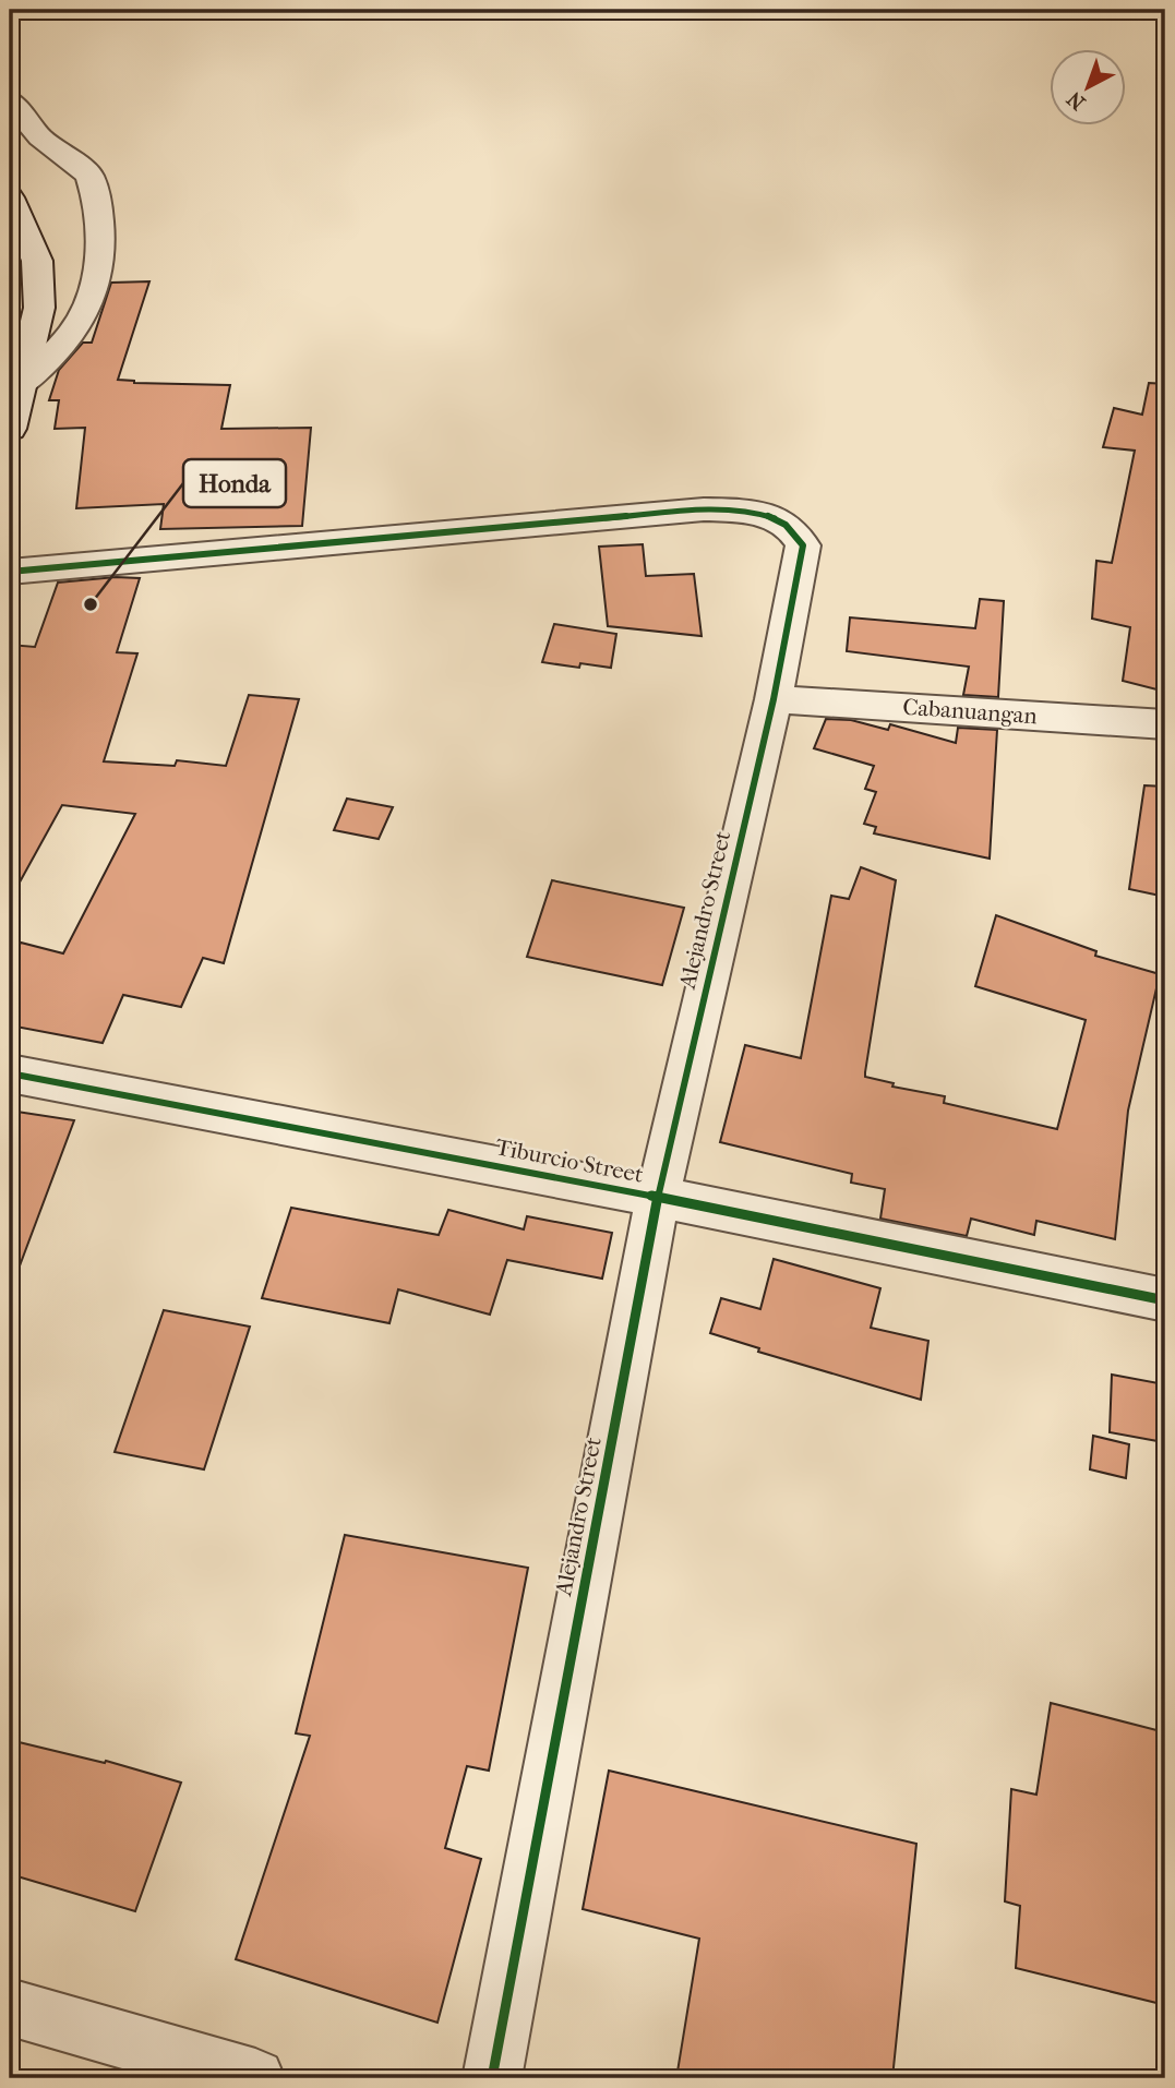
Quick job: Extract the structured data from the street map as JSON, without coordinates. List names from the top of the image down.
{
  "streets": {
    "street": ["Cabanuangan", "Alejandro Street", "Tiburcio Street"]
  },
  "crossings": [
    ["Cabanuangan", "Alejandro Street"],
    ["Alejandro Street", "Tiburcio Street"]
  ],
  "places": ["Honda"],
  "north": "bottom left"
}
